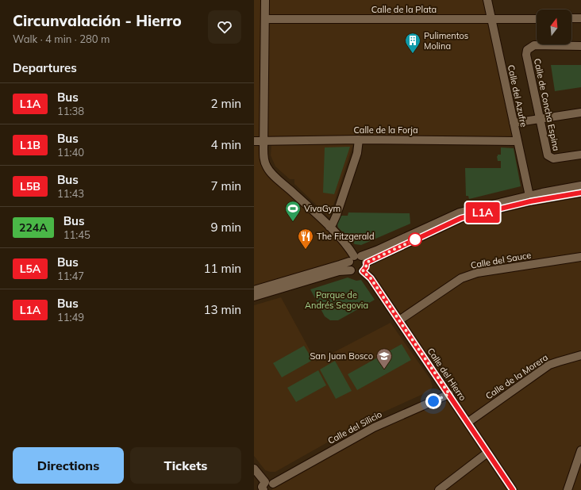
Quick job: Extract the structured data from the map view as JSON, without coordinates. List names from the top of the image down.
{
  "streets": {
    "street": [
      "Calle de la Plata",
      "Calle del Azufre",
      "Calle de Concha Espina",
      "Calle de la Forja",
      "Calle del Sauce",
      "Calle del Hierro",
      "Calle de la Morera",
      "Calle del Silicio"
    ]
  },
  "crossings": [
    ["Calle de la Plata", "Calle del Azufre"],
    ["Calle del Azufre", "Calle de la Forja"],
    ["Calle del Sauce", "Calle del Hierro"],
    ["Calle del Hierro", "Calle de la Morera"],
    ["Calle del Hierro", "Calle del Silicio"]
  ],
  "parks": ["Parque de Andrés Segovia"],
  "places": {
    "building": ["Pulimentos Molina"],
    "sports": ["VivaGym"],
    "restaurant": ["The Fitzgerald"],
    "school or university": ["San Juan Bosco"]
  },
  "lines": ["bus line L1A"],
  "north": "top",
  "page": {
    "heading": [
      ["Circunvalación - Hierro", "Walk · 4 min · 280 m"],
      "Departures"
    ],
    "on_map": "L1A",
    "list": [
      {
        "mark": "L1A",
        "name": "Bus",
        "note": "11:38",
        "value": "2 min"
      },
      {
        "mark": "L1B",
        "name": "Bus",
        "note": "11:40",
        "value": "4 min"
      },
      {
        "mark": "L5B",
        "name": "Bus",
        "note": "11:43",
        "value": "7 min"
      },
      {
        "mark": "224A",
        "name": "Bus",
        "note": "11:45",
        "value": "9 min"
      },
      {
        "mark": "L5A",
        "name": "Bus",
        "note": "11:47",
        "value": "11 min"
      },
      {
        "mark": "L1A",
        "name": "Bus",
        "note": "11:49",
        "value": "13 min"
      }
    ],
    "buttons": ["Directions", "Tickets"]
  }
}
